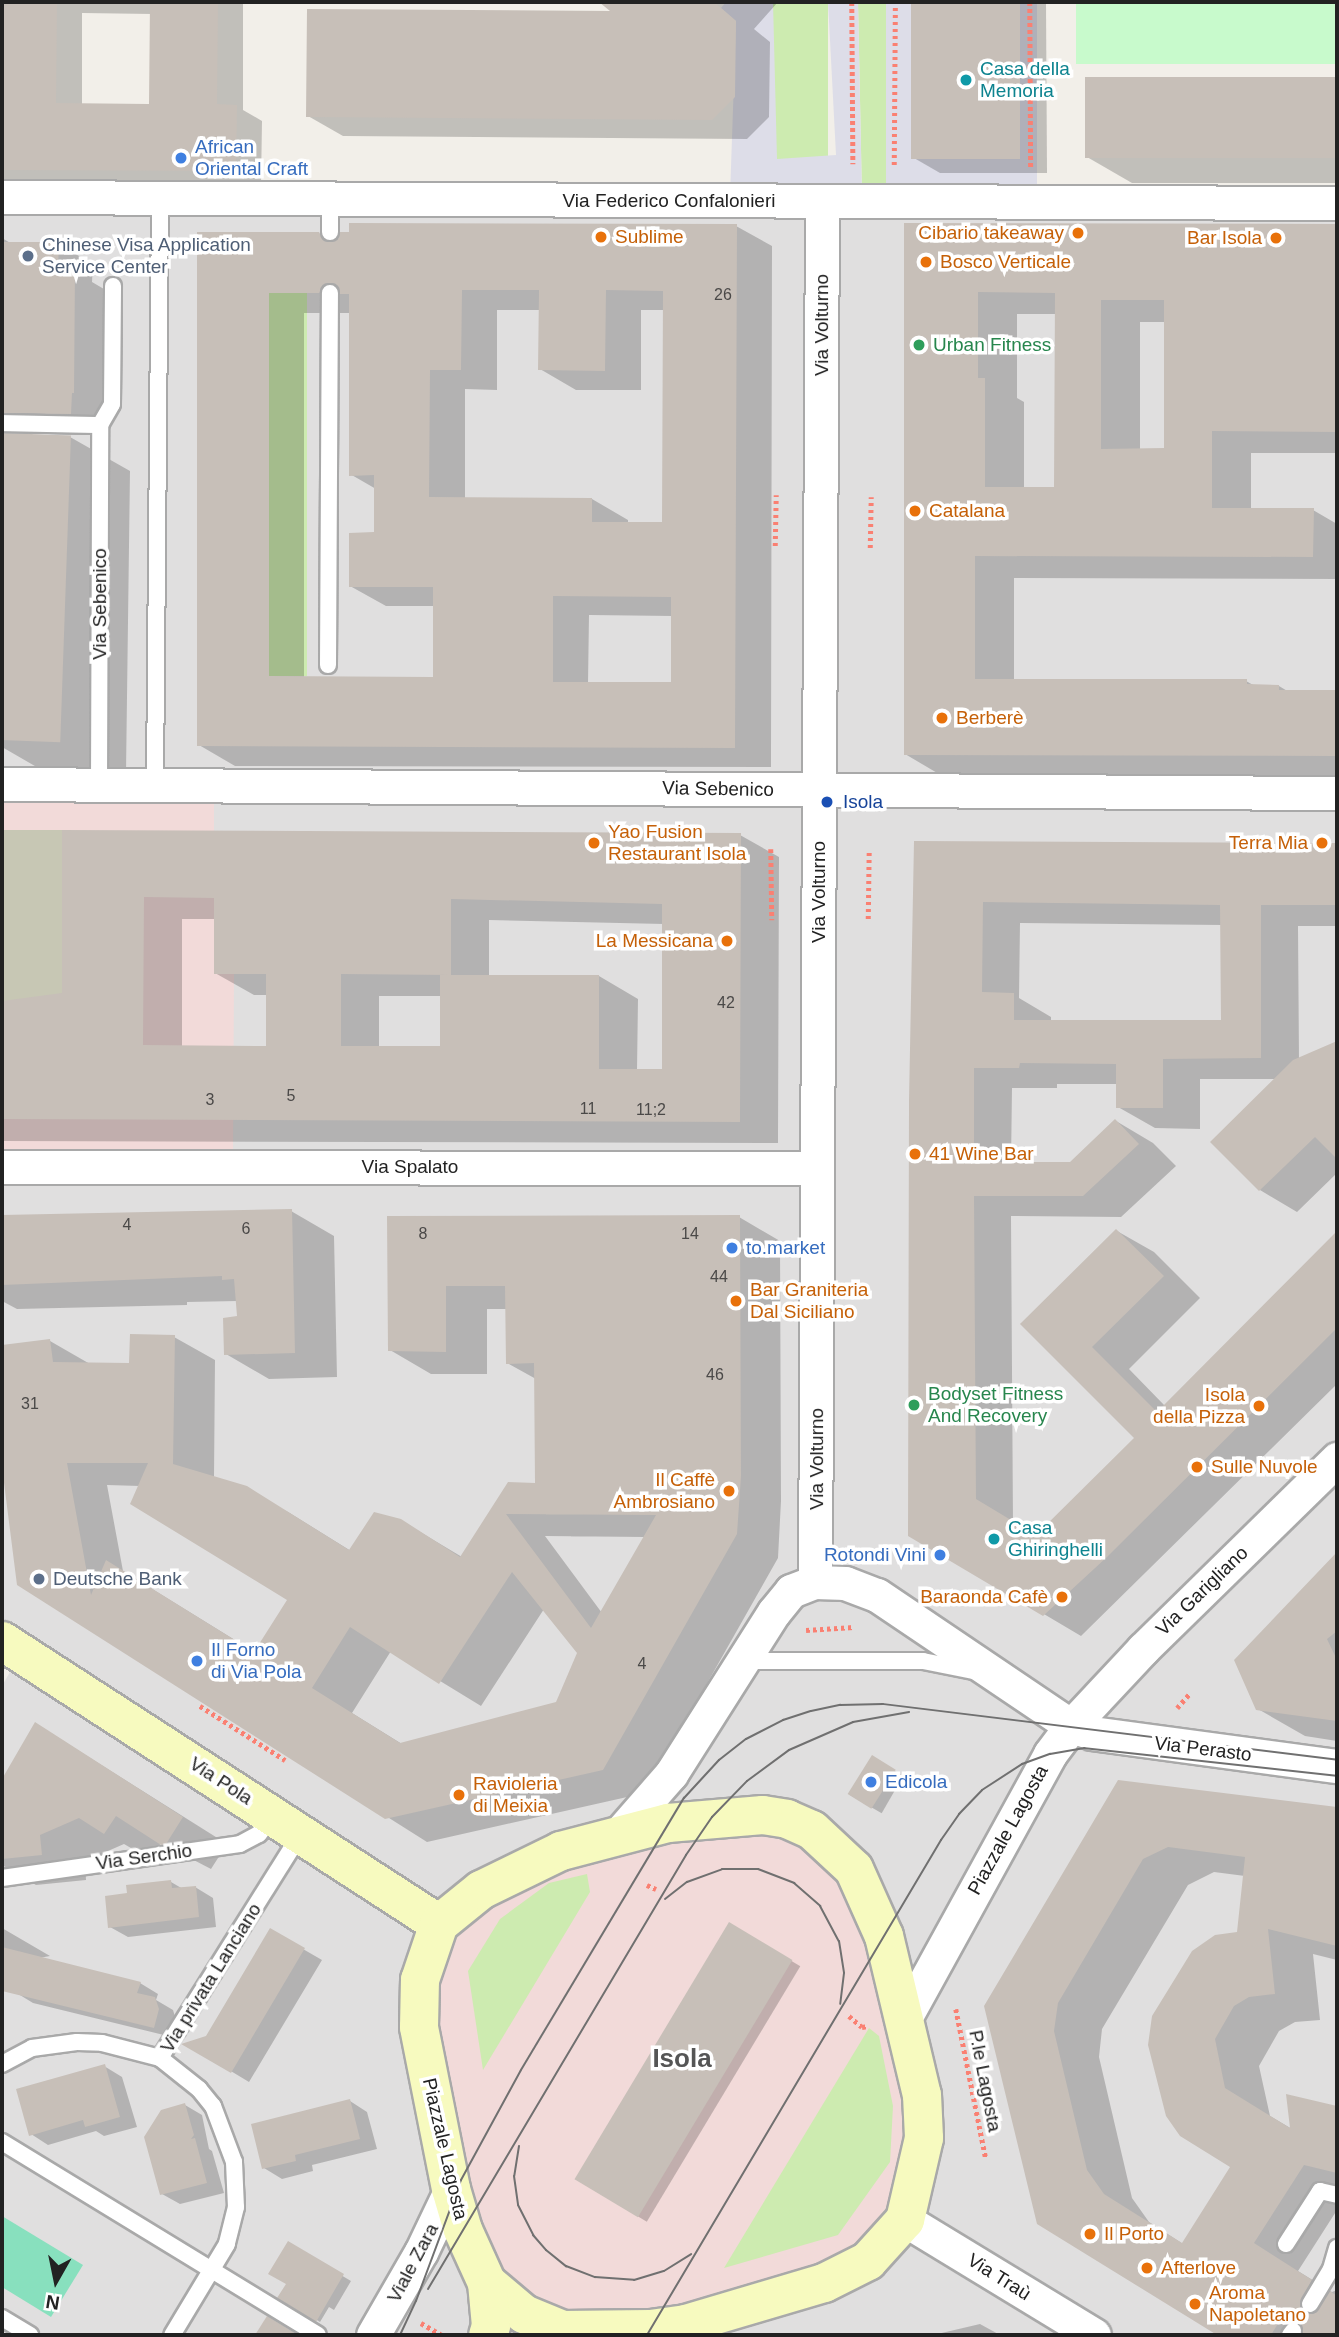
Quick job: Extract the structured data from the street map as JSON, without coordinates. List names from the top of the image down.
{
  "streets": {
    "street": [
      "Via Federico Confalonieri",
      "Via Volturno",
      "Via Sebenico",
      "Via Spalato",
      "Via Garigliano",
      "Via Perasto",
      "Via Pola",
      "Piazzale Lagosta",
      "Viale Zara",
      "Via Traù"
    ],
    "lane": ["Via Serchio", "Via privata Lanciano"],
    "path": ["P.le Lagosta"]
  },
  "crossings": [
    ["Via Federico Confalonieri", "Via Volturno"],
    ["Via Volturno", "Via Sebenico"],
    ["Via Volturno", "Via Spalato"],
    ["Via Garigliano", "Via Perasto"],
    ["Via Garigliano", "Piazzale Lagosta"],
    ["Via Perasto", "Piazzale Lagosta"],
    ["Via Pola", "Piazzale Lagosta"],
    ["Via Pola", "Via Serchio"],
    ["Via Pola", "Via privata Lanciano"],
    ["Piazzale Lagosta", "Viale Zara"],
    ["Piazzale Lagosta", "Via Traù"],
    ["Via Serchio", "Via privata Lanciano"]
  ],
  "districts": ["Isola"],
  "places": [
    "Casa della Memoria",
    "African Oriental Craft",
    "Cibario takeaway",
    "Sublime",
    "Bar Isola",
    "Chinese Visa Application Service Center",
    "Bosco Verticale",
    "Urban Fitness",
    "Catalana",
    "Berberè",
    "Isola",
    "Yao Fusion Restaurant Isola",
    "Terra Mia",
    "La Messicana",
    "41 Wine Bar",
    "to.market",
    "Bar Graniteria Dal Siciliano",
    "Bodyset Fitness And Recovery",
    "Isola della Pizza",
    "Sulle Nuvole",
    "Il Caffè Ambrosiano",
    "Casa Ghiringhelli",
    "Rotondi Vini",
    "Deutsche Bank",
    "Baraonda Cafè",
    "Il Forno di Via Pola",
    "Edicola",
    "Ravioleria di Meixia",
    "Il Porto",
    "Afterlove",
    "Aroma Napoletano"
  ],
  "house_numbers": [
    "26",
    "42",
    "5",
    "3",
    "11",
    "11;2",
    "4",
    "6",
    "8",
    "14",
    "44",
    "46",
    "31",
    "4"
  ],
  "north": "bottom"
}
